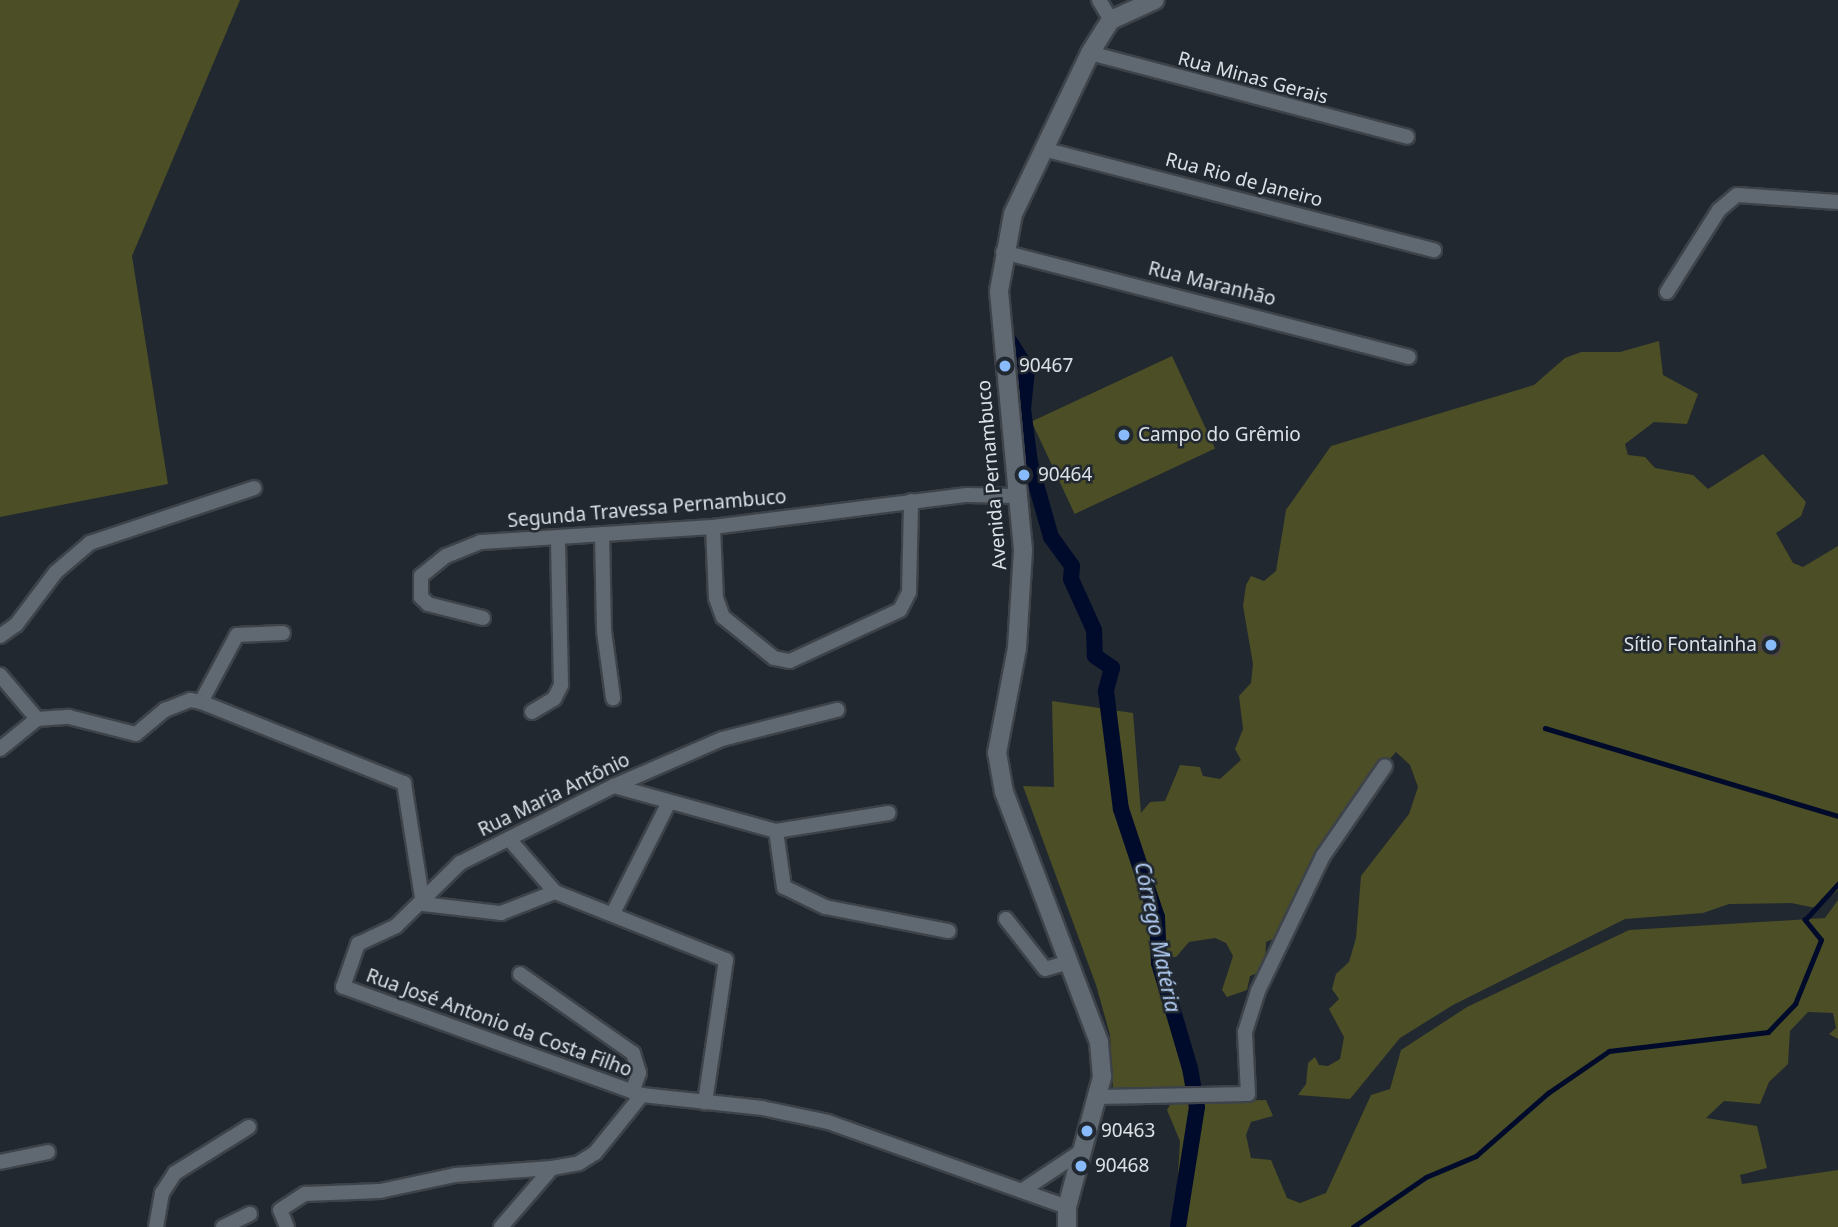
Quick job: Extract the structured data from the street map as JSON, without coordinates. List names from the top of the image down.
{
  "streets": {
    "street": [
      "Rua Minas Gerais",
      "Rua Rio de Janeiro",
      "Rua Maranhão",
      "Avenida Pernambuco",
      "Segunda Travessa Pernambuco",
      "Rua Maria Antônio",
      "Rua José Antonio da Costa Filho"
    ]
  },
  "crossings": [
    ["Rua Minas Gerais", "Avenida Pernambuco"],
    ["Rua Rio de Janeiro", "Avenida Pernambuco"],
    ["Rua Maranhão", "Avenida Pernambuco"],
    ["Avenida Pernambuco", "Segunda Travessa Pernambuco"],
    ["Avenida Pernambuco", "Rua José Antonio da Costa Filho"],
    ["Rua Maria Antônio", "Rua José Antonio da Costa Filho"]
  ],
  "water": ["Córrego Matéria"],
  "places": [
    "90467",
    "Campo do Grêmio",
    "90464",
    "Sítio Fontainha",
    "90463",
    "90468"
  ]
}
